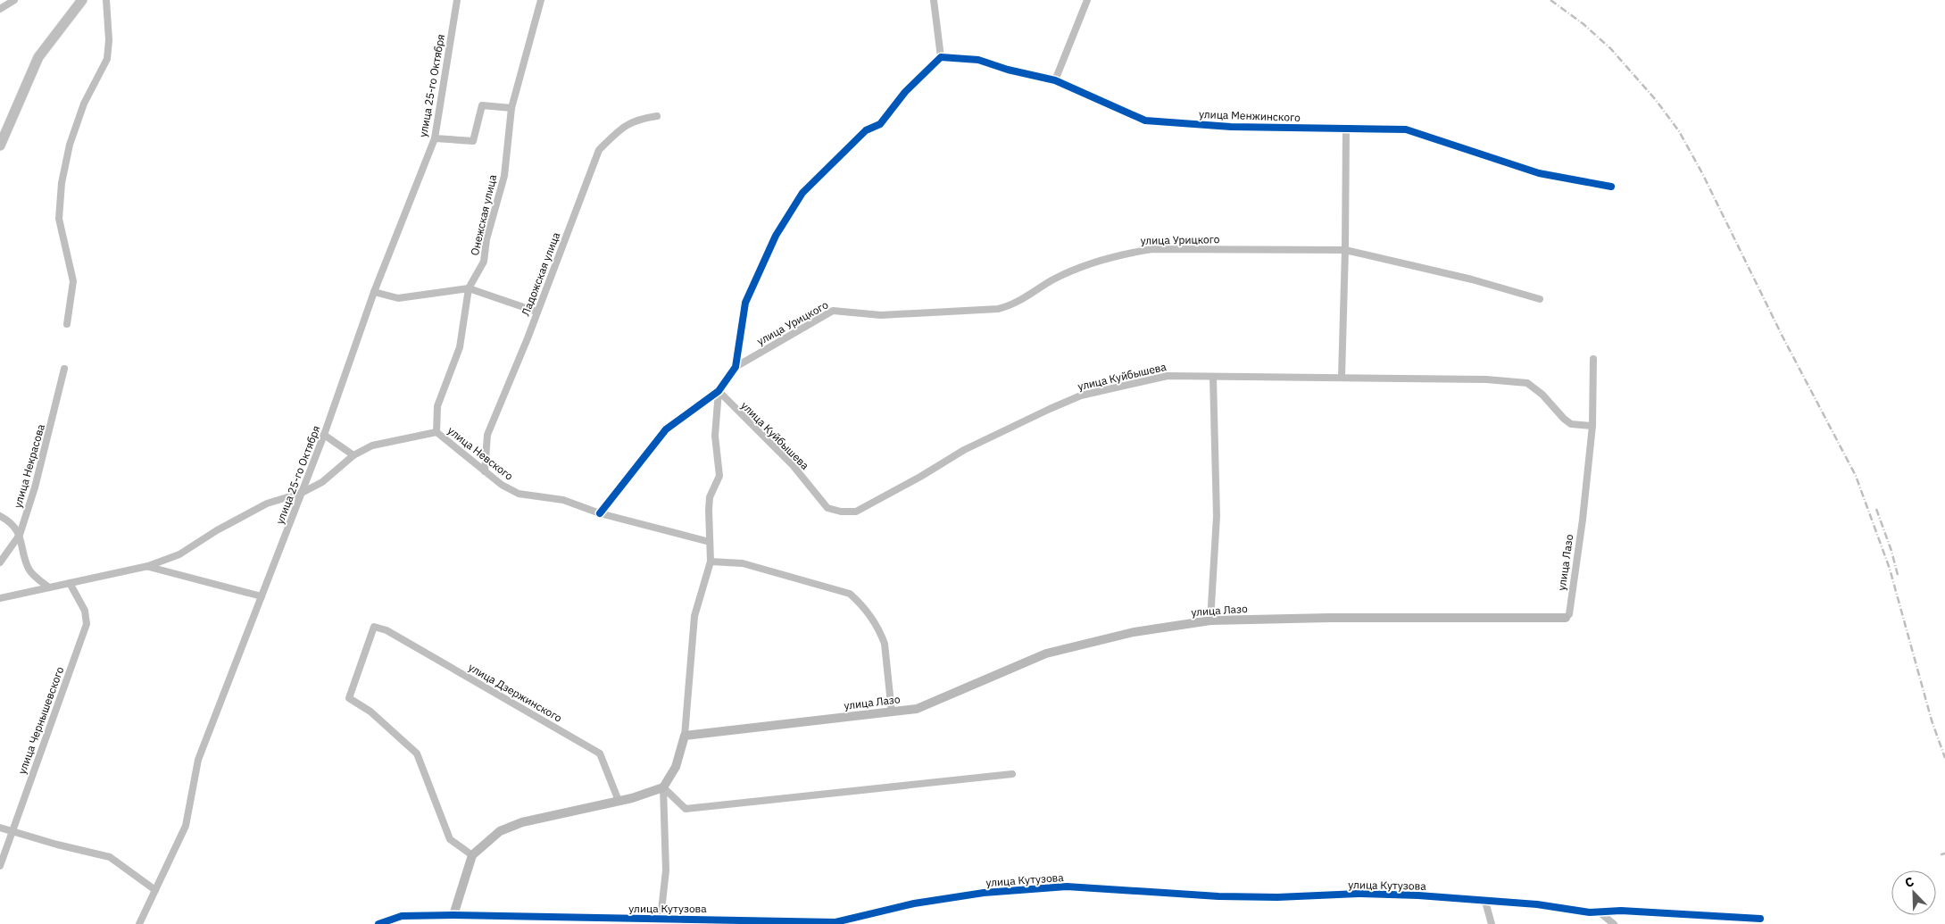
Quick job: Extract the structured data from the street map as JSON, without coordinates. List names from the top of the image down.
{
  "streets": {
    "street": [
      "улица 25-го Октября",
      "улица Менжинского",
      "Онежская улица",
      "улица Урицкого",
      "Ладожская улица",
      "улица Куйбышева",
      "улица Невского",
      "улица Некрасова",
      "улица Лазо",
      "улица Дзержинского",
      "улица Чернышевского",
      "улица Кутузова"
    ]
  },
  "crossings": [
    ["улица 25-го Октября", "улица Невского"],
    ["Онежская улица", "улица Невского"],
    ["Ладожская улица", "улица Невского"],
    ["улица Куйбышева", "улица Лазо"],
    ["улица Невского", "улица Чернышевского"]
  ],
  "north": "top left"
}
